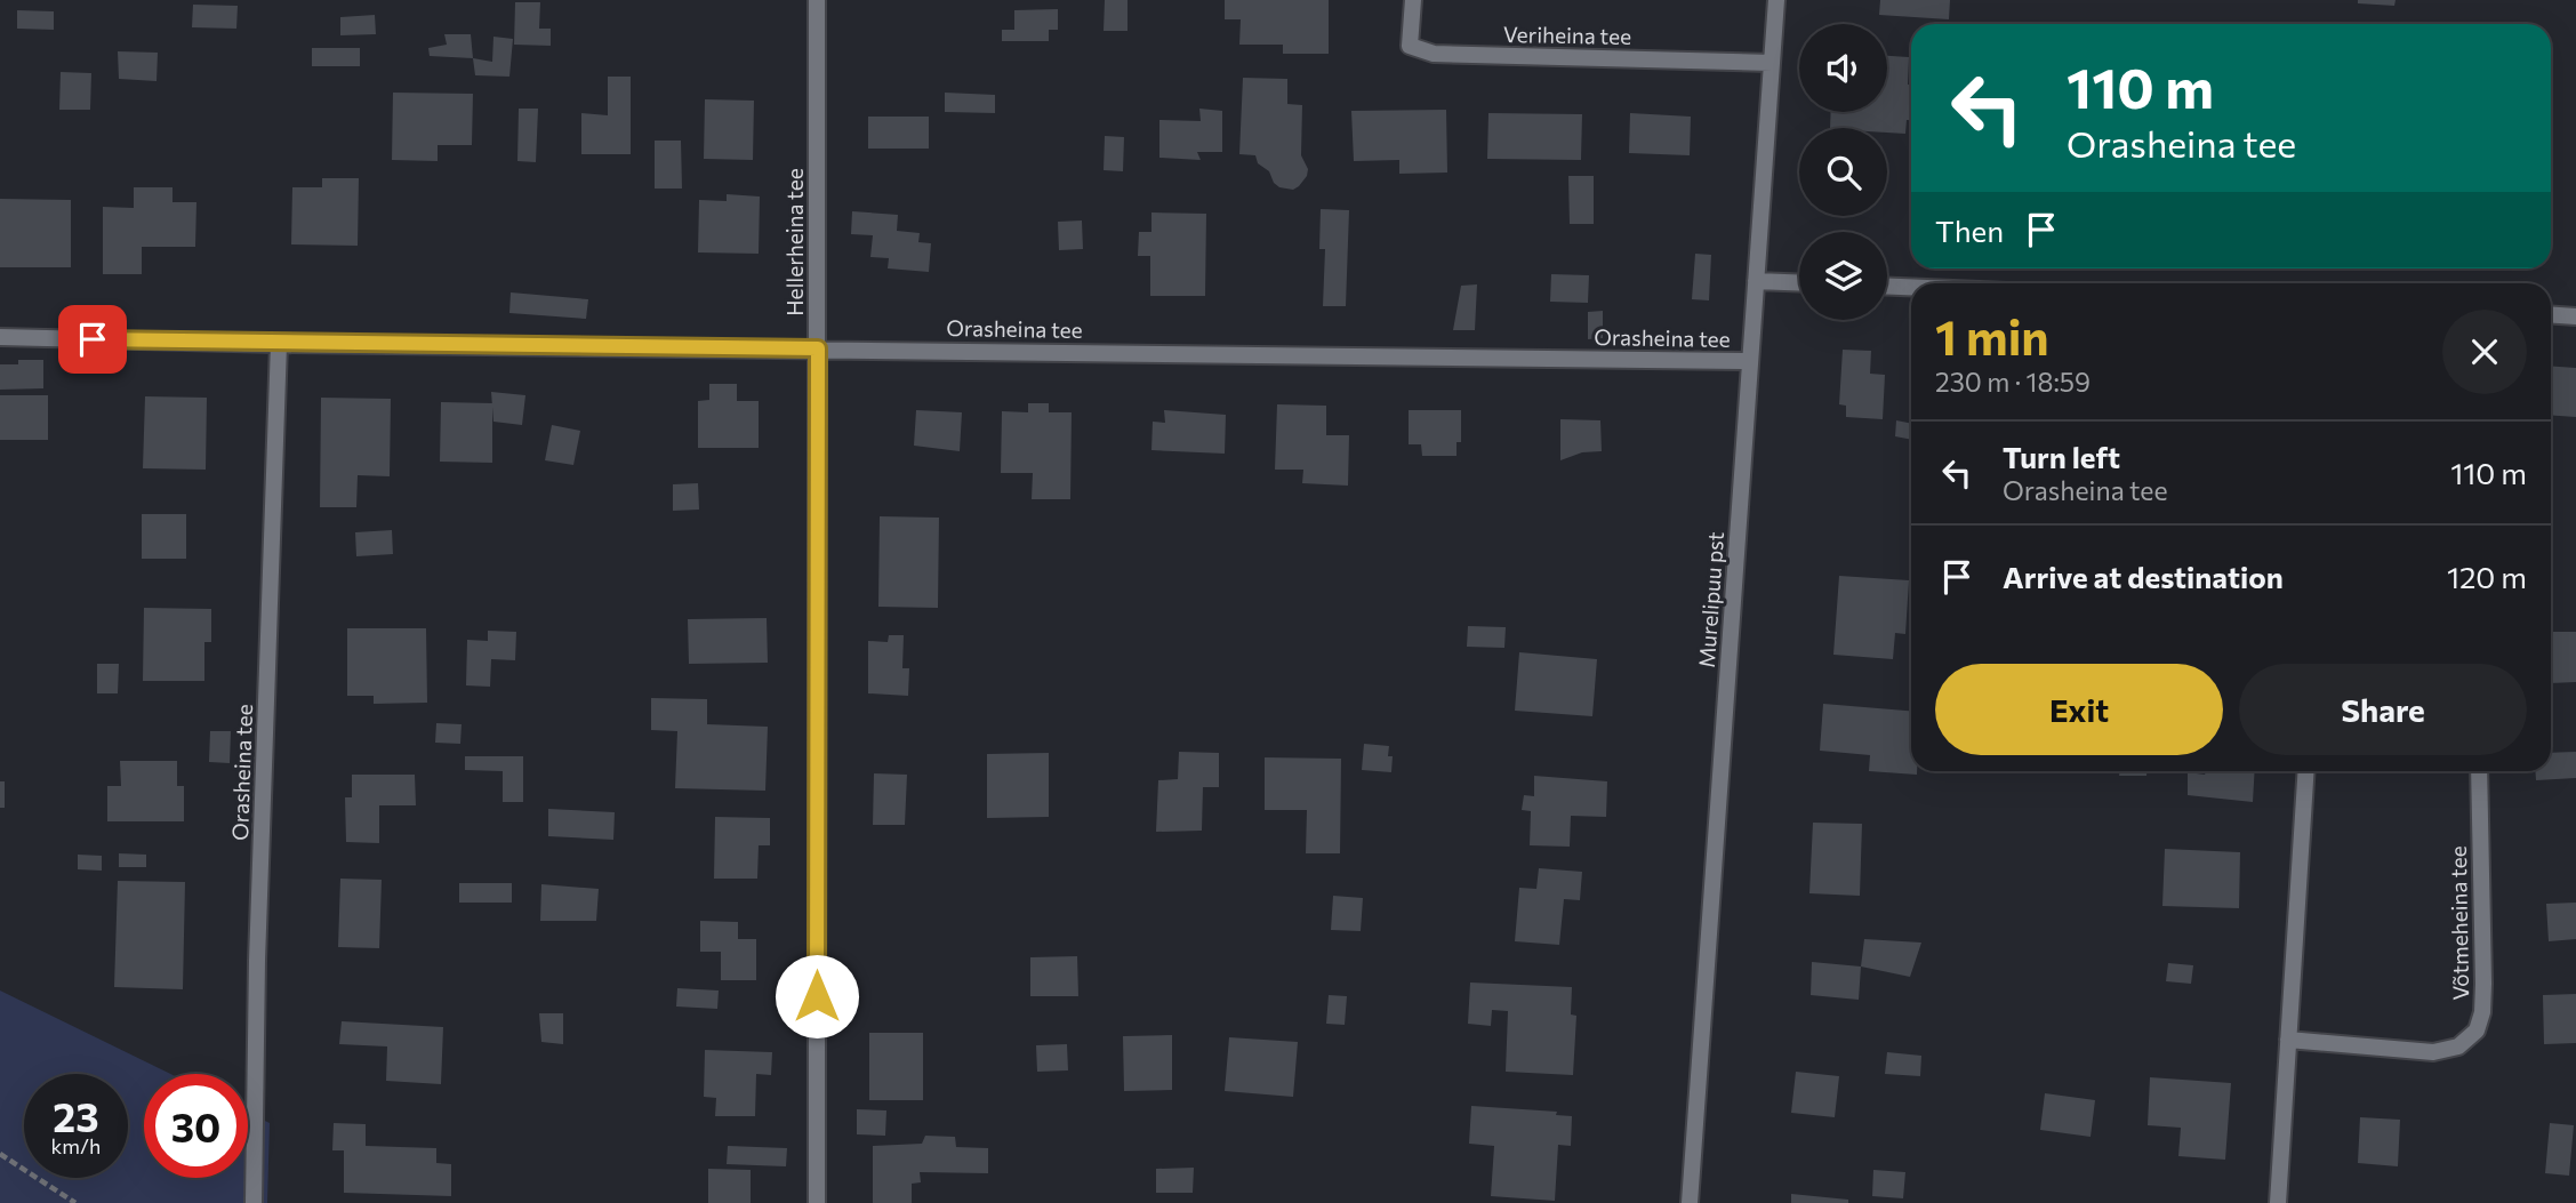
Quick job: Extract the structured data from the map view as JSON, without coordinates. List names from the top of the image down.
{
  "streets": {
    "street": [
      "Veriheina tee",
      "Hellerheina tee",
      "Orasheina tee",
      "Murelipuu pst",
      "Võtmeheina tee"
    ]
  },
  "crossings": [
    ["Veriheina tee", "Murelipuu pst"],
    ["Hellerheina tee", "Orasheina tee"],
    ["Orasheina tee", "Murelipuu pst"]
  ],
  "page": {
    "turn": ["110 m", "Orasheina tee"],
    "then": "Then",
    "heading": ["1 min", "230 m · 18:59"],
    "list": [
      {
        "name": "Turn left",
        "note": "Orasheina tee",
        "value": "110 m"
      },
      {
        "name": "Arrive at destination",
        "value": "120 m"
      }
    ],
    "buttons": ["Exit", "Share"],
    "speed": "23 km/h",
    "limit": "30"
  }
}
